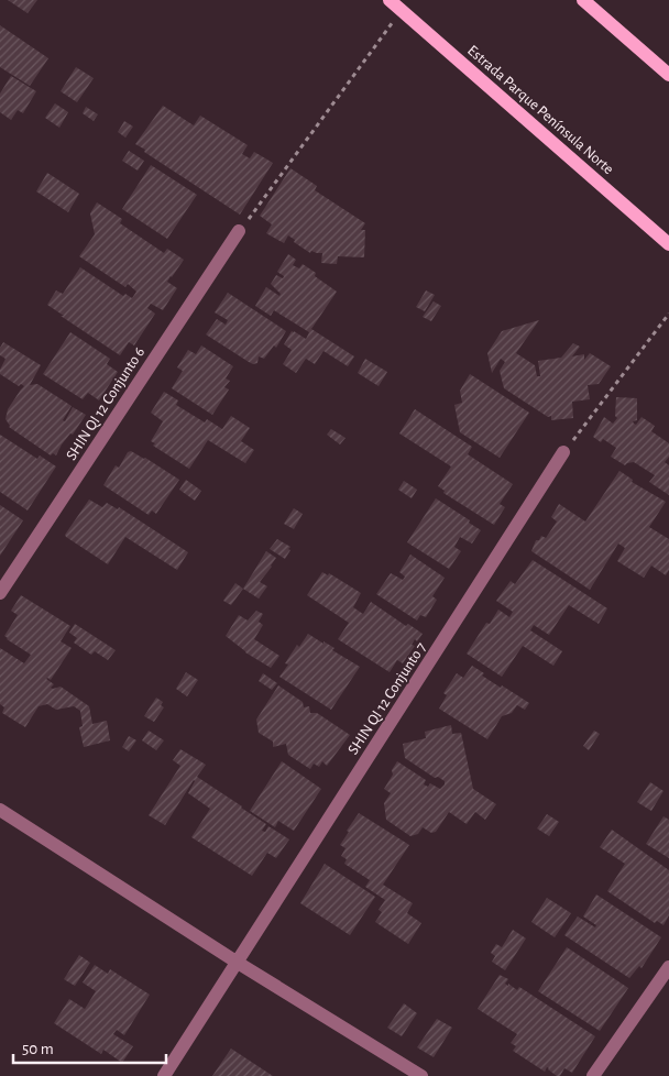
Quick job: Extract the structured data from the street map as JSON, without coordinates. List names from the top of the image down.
{
  "streets": {
    "main road": ["Estrada Parque Península Norte"],
    "street": ["SHIN QI 12 Conjunto 6", "SHIN QI 12 Conjunto 7"]
  },
  "scale_bar": "50 m"
}
